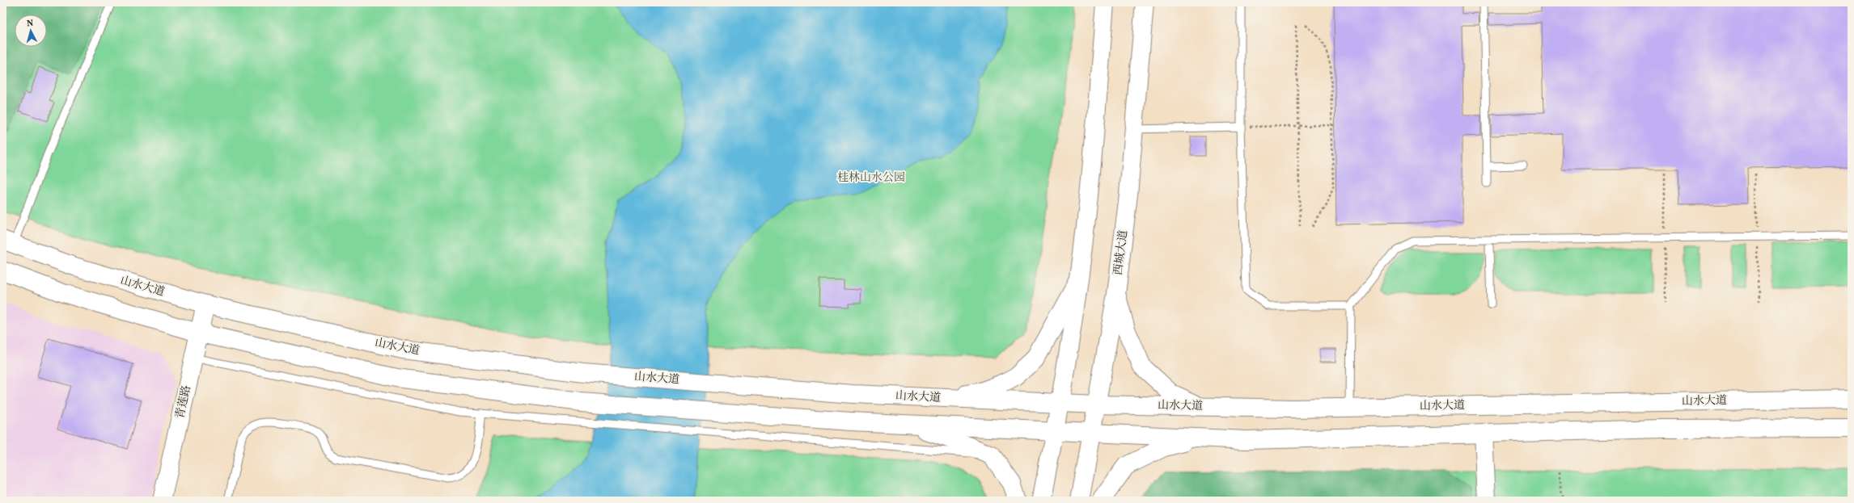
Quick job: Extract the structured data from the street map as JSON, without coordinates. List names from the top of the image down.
{
  "streets": {
    "main road": ["西城大道", "山水大道", "青莲路"]
  },
  "crossings": [
    ["西城大道", "山水大道"],
    ["山水大道", "青莲路"]
  ],
  "parks": ["桂林山水公园"],
  "north": "top"
}
